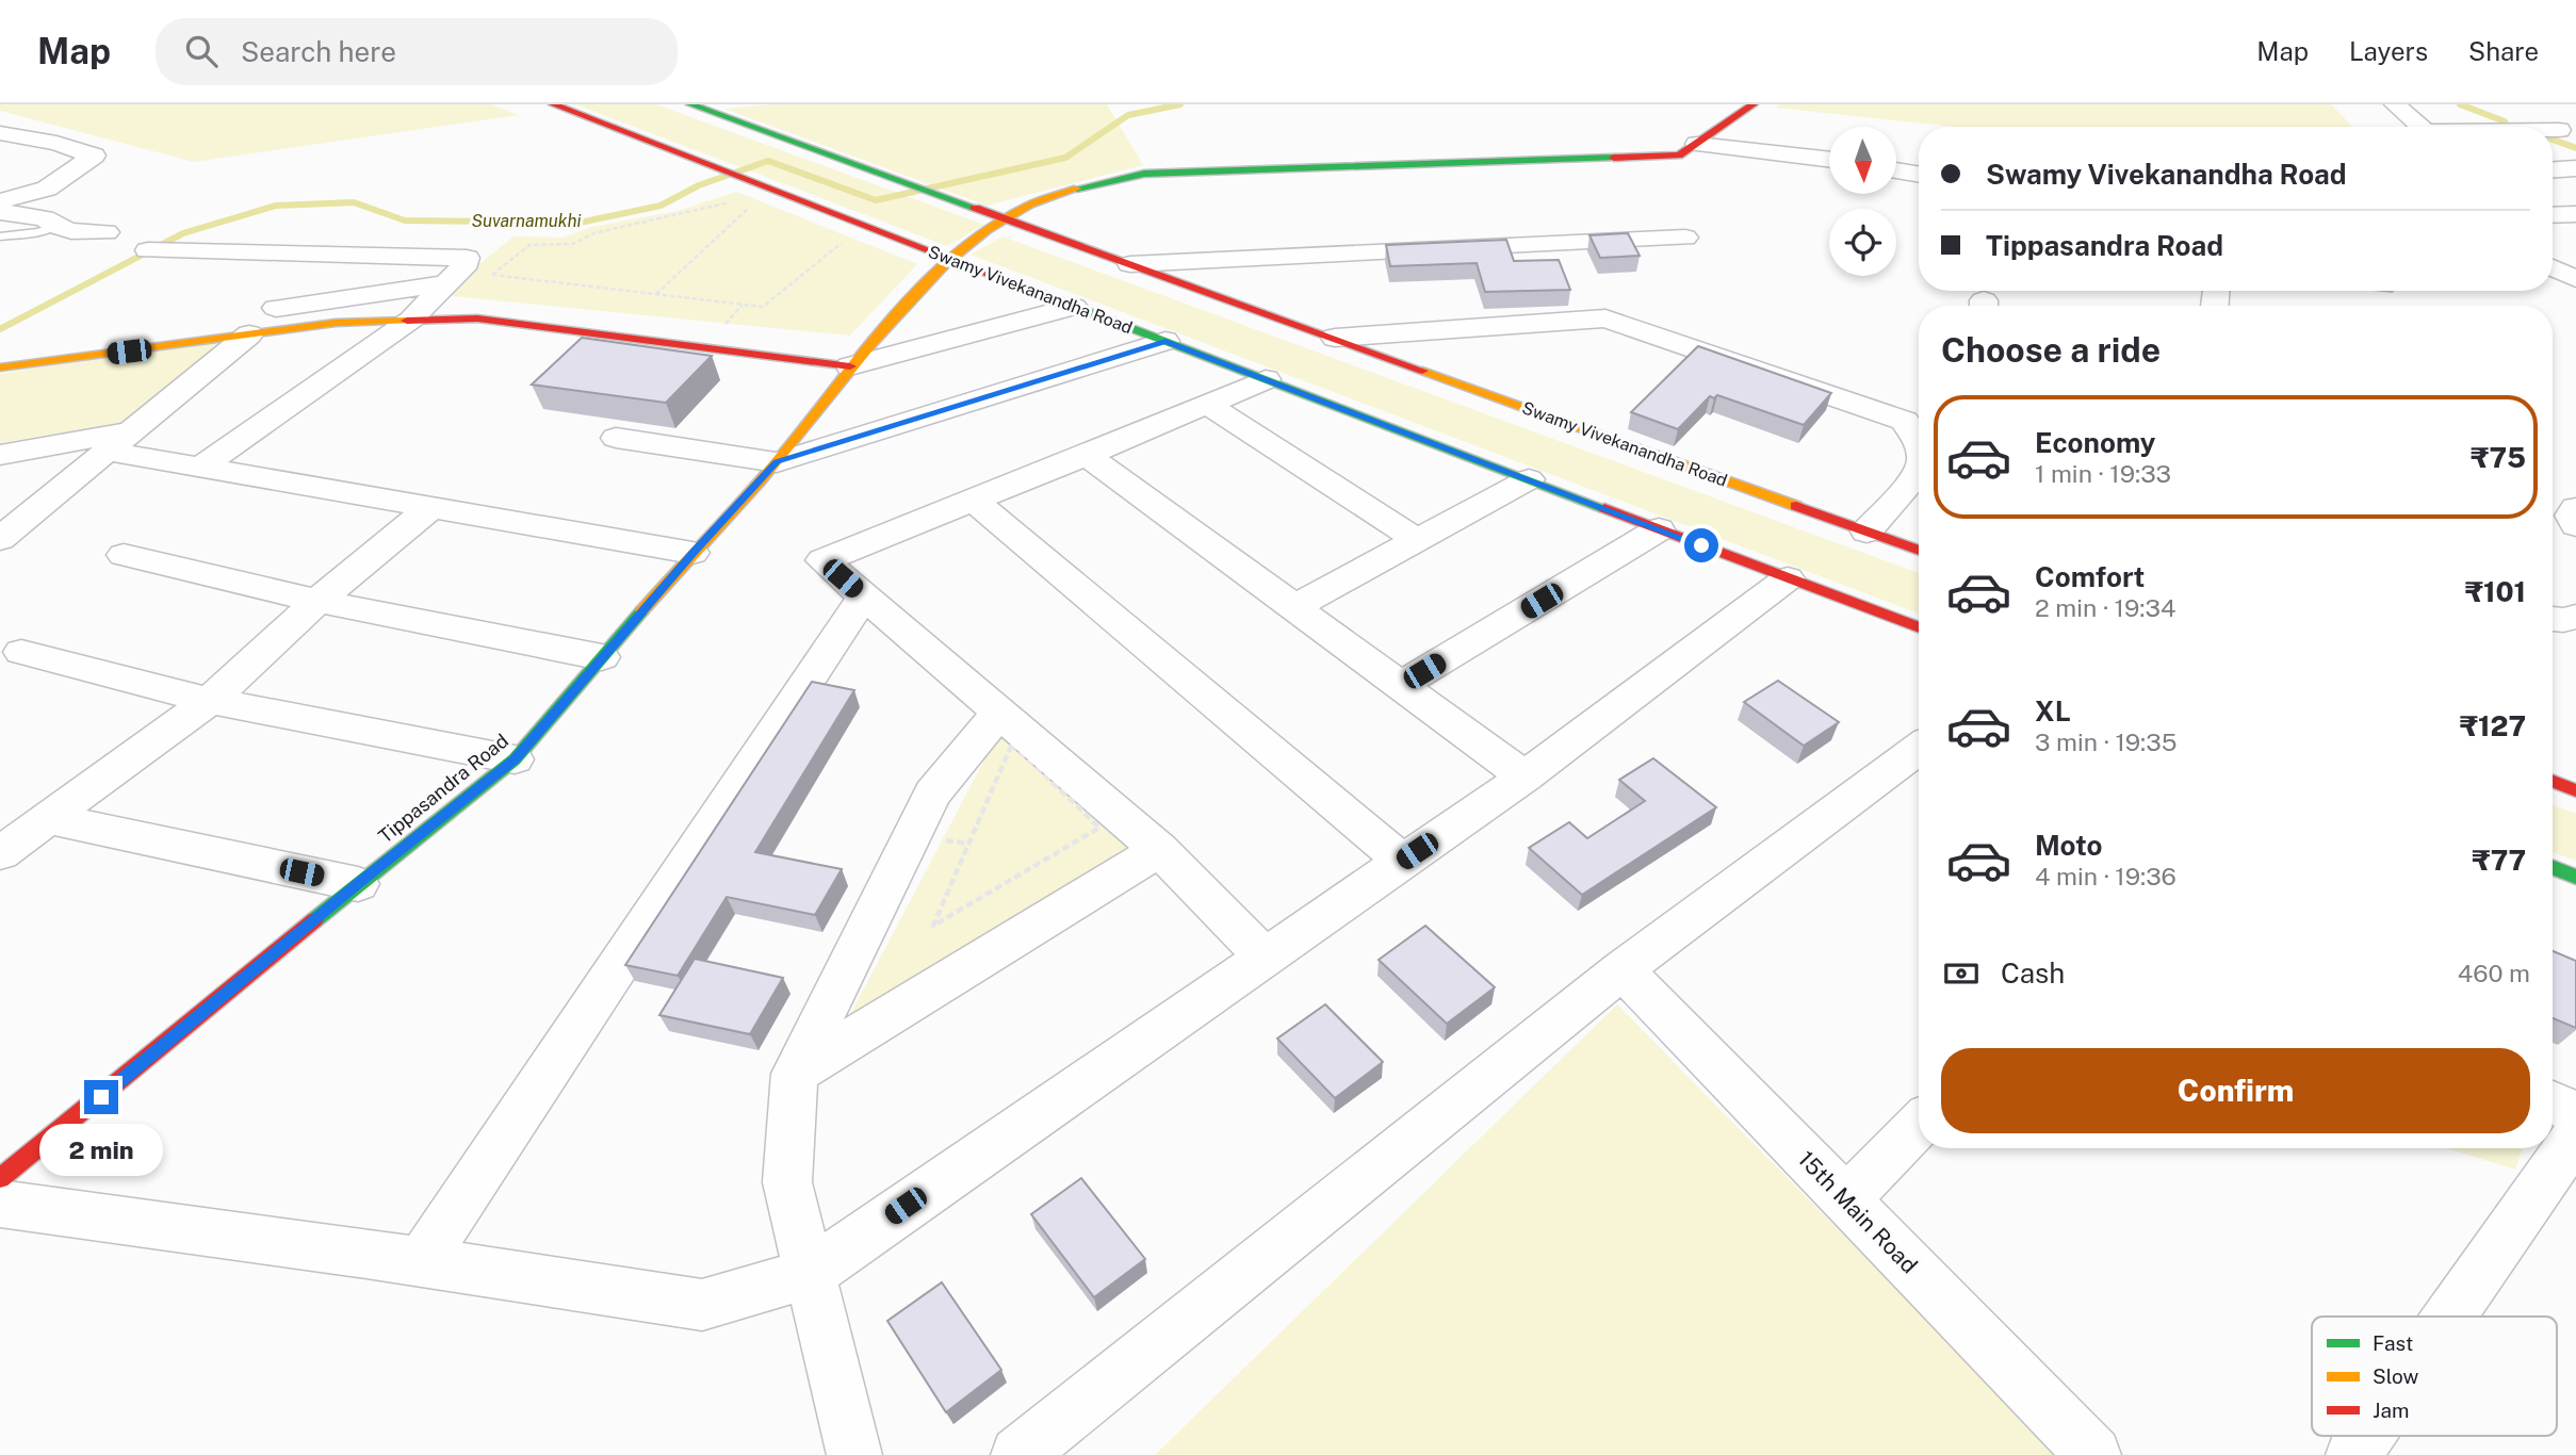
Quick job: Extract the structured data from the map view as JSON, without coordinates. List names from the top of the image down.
{
  "streets": {
    "main road": ["Swamy Vivekanandha Road", "Tippasandra Road"],
    "street": ["15th Main Road"]
  },
  "crossings": [
    ["Swamy Vivekanandha Road", "Tippasandra Road"]
  ],
  "water": ["Suvarnamukhi"],
  "legend": ["Fast", "Slow", "Jam"],
  "north": "bottom",
  "page": {
    "header": "Map",
    "search": "Search here",
    "nav": ["Map", "Layers", "Share"],
    "banner": ["Swamy Vivekanandha Road", "Tippasandra Road"],
    "heading": "Choose a ride",
    "list": [
      {
        "name": "Economy",
        "note": "1 min · 19:33",
        "value": "₹75"
      },
      {
        "name": "Comfort",
        "note": "2 min · 19:34",
        "value": "₹101"
      },
      {
        "name": "XL",
        "note": "3 min · 19:35",
        "value": "₹127"
      },
      {
        "name": "Moto",
        "note": "4 min · 19:36",
        "value": "₹77"
      }
    ],
    "pay": ["Cash", "460 m"],
    "buttons": "Confirm",
    "bubble": "2 min"
  }
}
